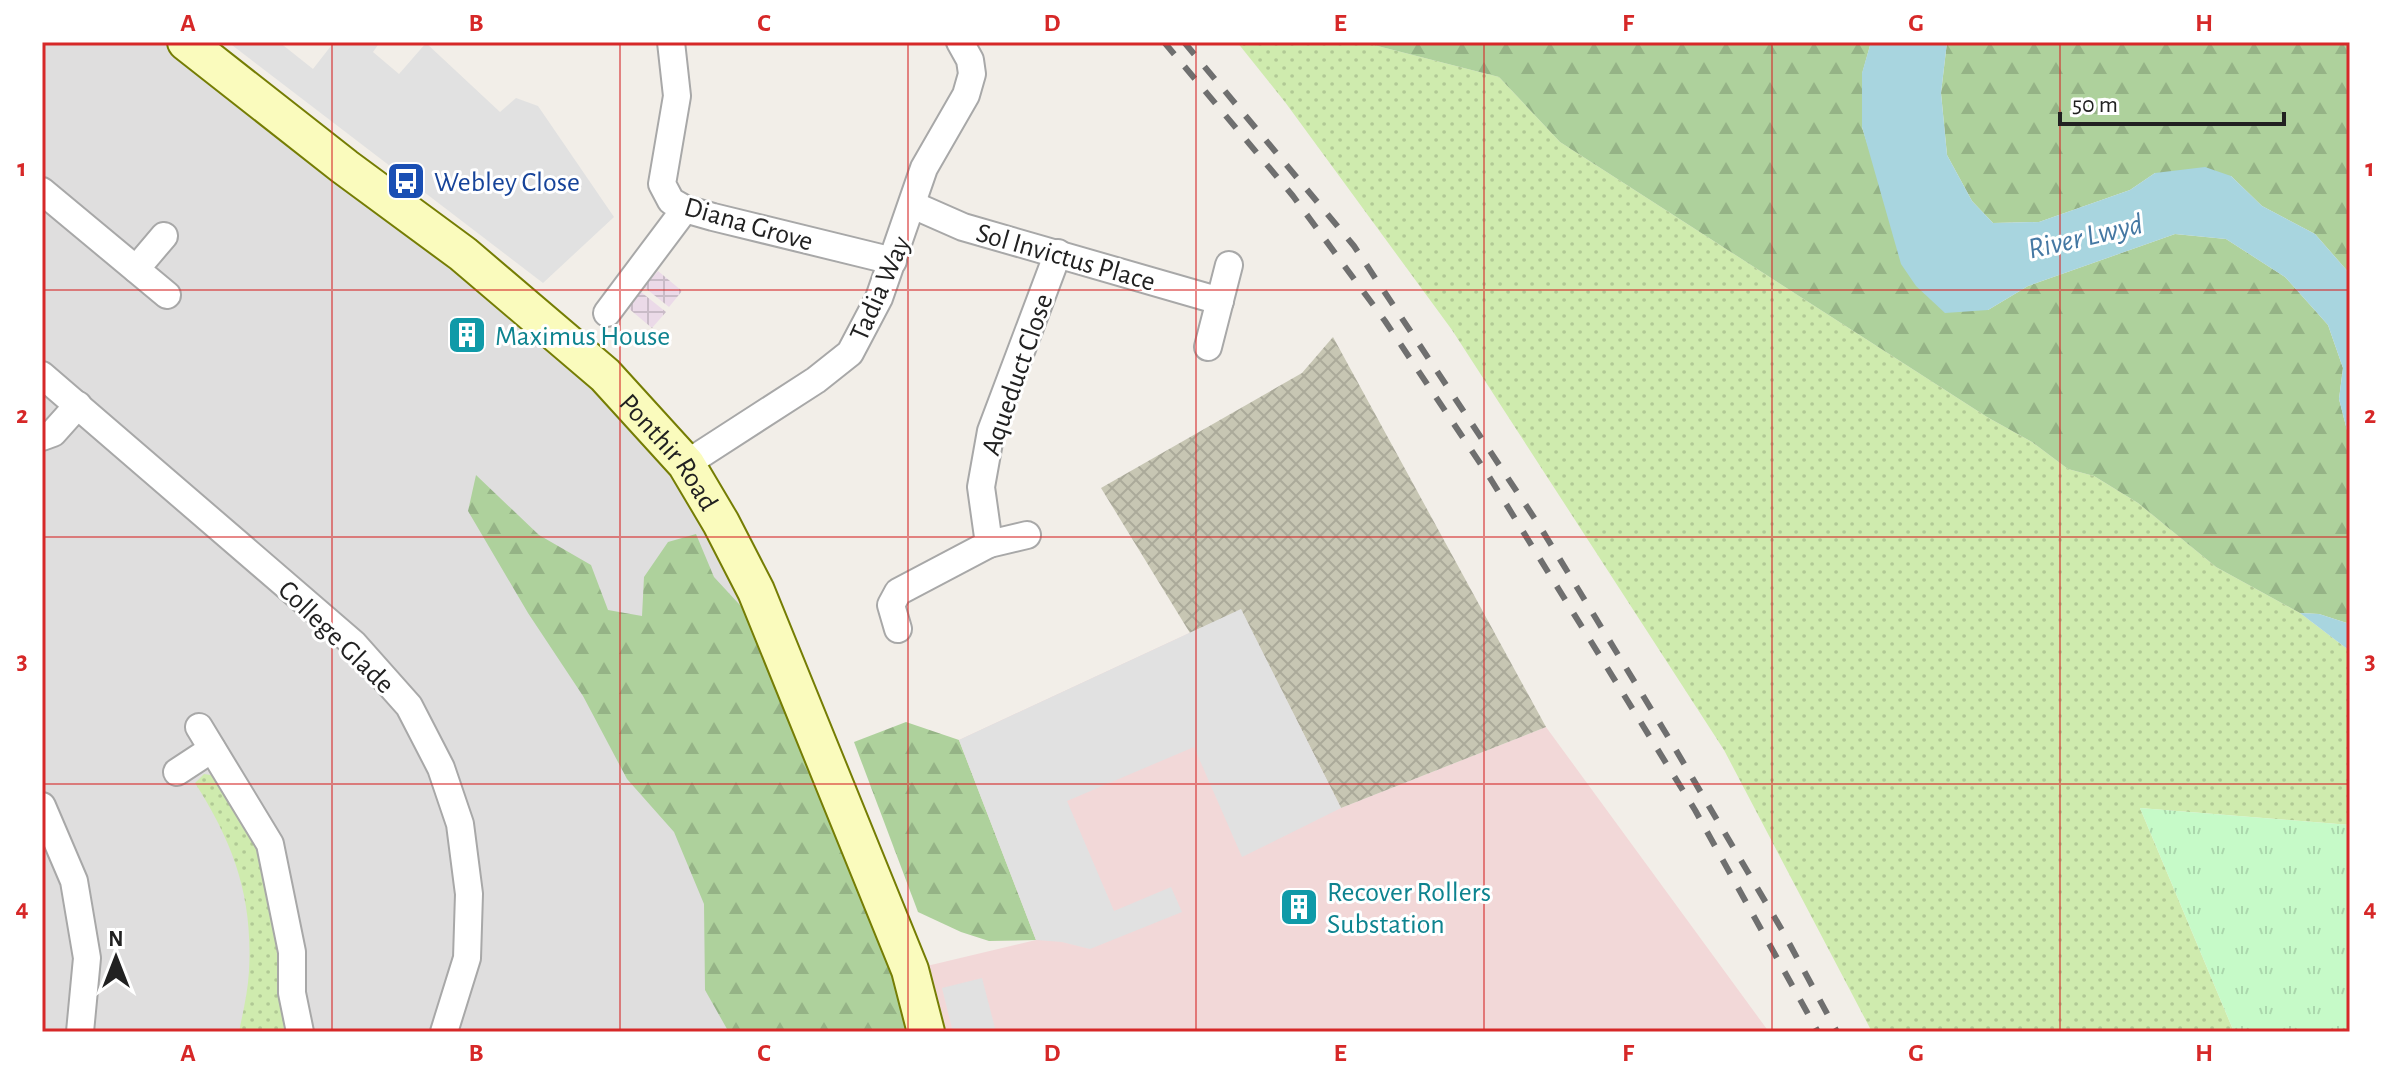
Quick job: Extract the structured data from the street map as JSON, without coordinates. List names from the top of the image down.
{
  "streets": {
    "main road": ["Ponthir Road"],
    "street": [
      "Diana Grove",
      "Sol Invictus Place",
      "Tadia Way",
      "Aqueduct Close",
      "College Glade"
    ]
  },
  "crossings": [
    ["Diana Grove", "Tadia Way"],
    ["Sol Invictus Place", "Tadia Way"],
    ["Sol Invictus Place", "Aqueduct Close"],
    ["Tadia Way", "Ponthir Road"]
  ],
  "water": ["River Lwyd"],
  "places": {
    "bus stop": ["Webley Close"],
    "building": ["Maximus House", "Recover Rollers Substation"]
  },
  "scale_bar": "50 m",
  "north": "top",
  "grid": {
    "columns": [
      "A",
      "B",
      "C",
      "D",
      "E",
      "F",
      "G",
      "H"
    ],
    "rows": [
      "1",
      "2",
      "3",
      "4"
    ]
  }
}
